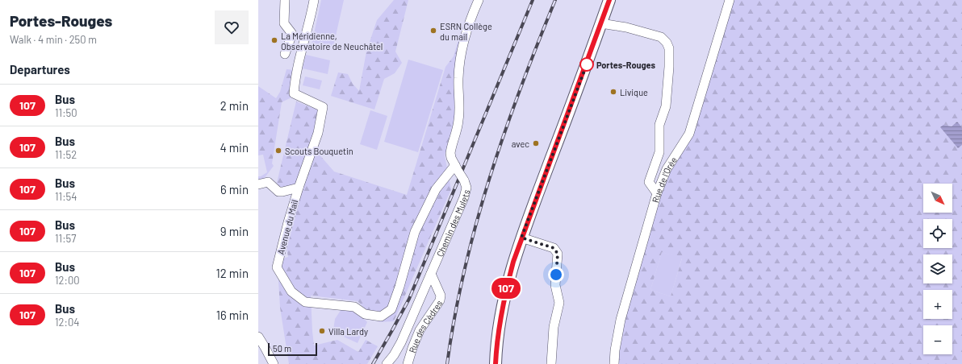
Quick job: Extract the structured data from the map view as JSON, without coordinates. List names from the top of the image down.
{
  "streets": {
    "street": [
      "Rue de l'Orée",
      "Chemin des Mulets",
      "Avenue du Mail",
      "Rue des Cèdres"
    ]
  },
  "crossings": [
    ["Chemin des Mulets", "Avenue du Mail"],
    ["Chemin des Mulets", "Rue des Cèdres"]
  ],
  "places": [
    "ESRN Collège du mail",
    "La Méridienne, Observatoire de Neuchâtel",
    "Portes-Rouges",
    "Livique",
    "avec",
    "Scouts Bouquetin",
    "Villa Lardy"
  ],
  "lines": ["bus line 107"],
  "scale_bar": "50 m",
  "north": "bottom right",
  "page": {
    "heading": [
      ["Portes-Rouges", "Walk · 4 min · 250 m"],
      "Departures"
    ],
    "on_map": "107",
    "list": [
      {
        "mark": "107",
        "name": "Bus",
        "note": "11:50",
        "value": "2 min"
      },
      {
        "mark": "107",
        "name": "Bus",
        "note": "11:52",
        "value": "4 min"
      },
      {
        "mark": "107",
        "name": "Bus",
        "note": "11:54",
        "value": "6 min"
      },
      {
        "mark": "107",
        "name": "Bus",
        "note": "11:57",
        "value": "9 min"
      },
      {
        "mark": "107",
        "name": "Bus",
        "note": "12:00",
        "value": "12 min"
      },
      {
        "mark": "107",
        "name": "Bus",
        "note": "12:04",
        "value": "16 min"
      }
    ],
    "map_buttons": ["+", "−"],
    "scale": "50 m"
  }
}
